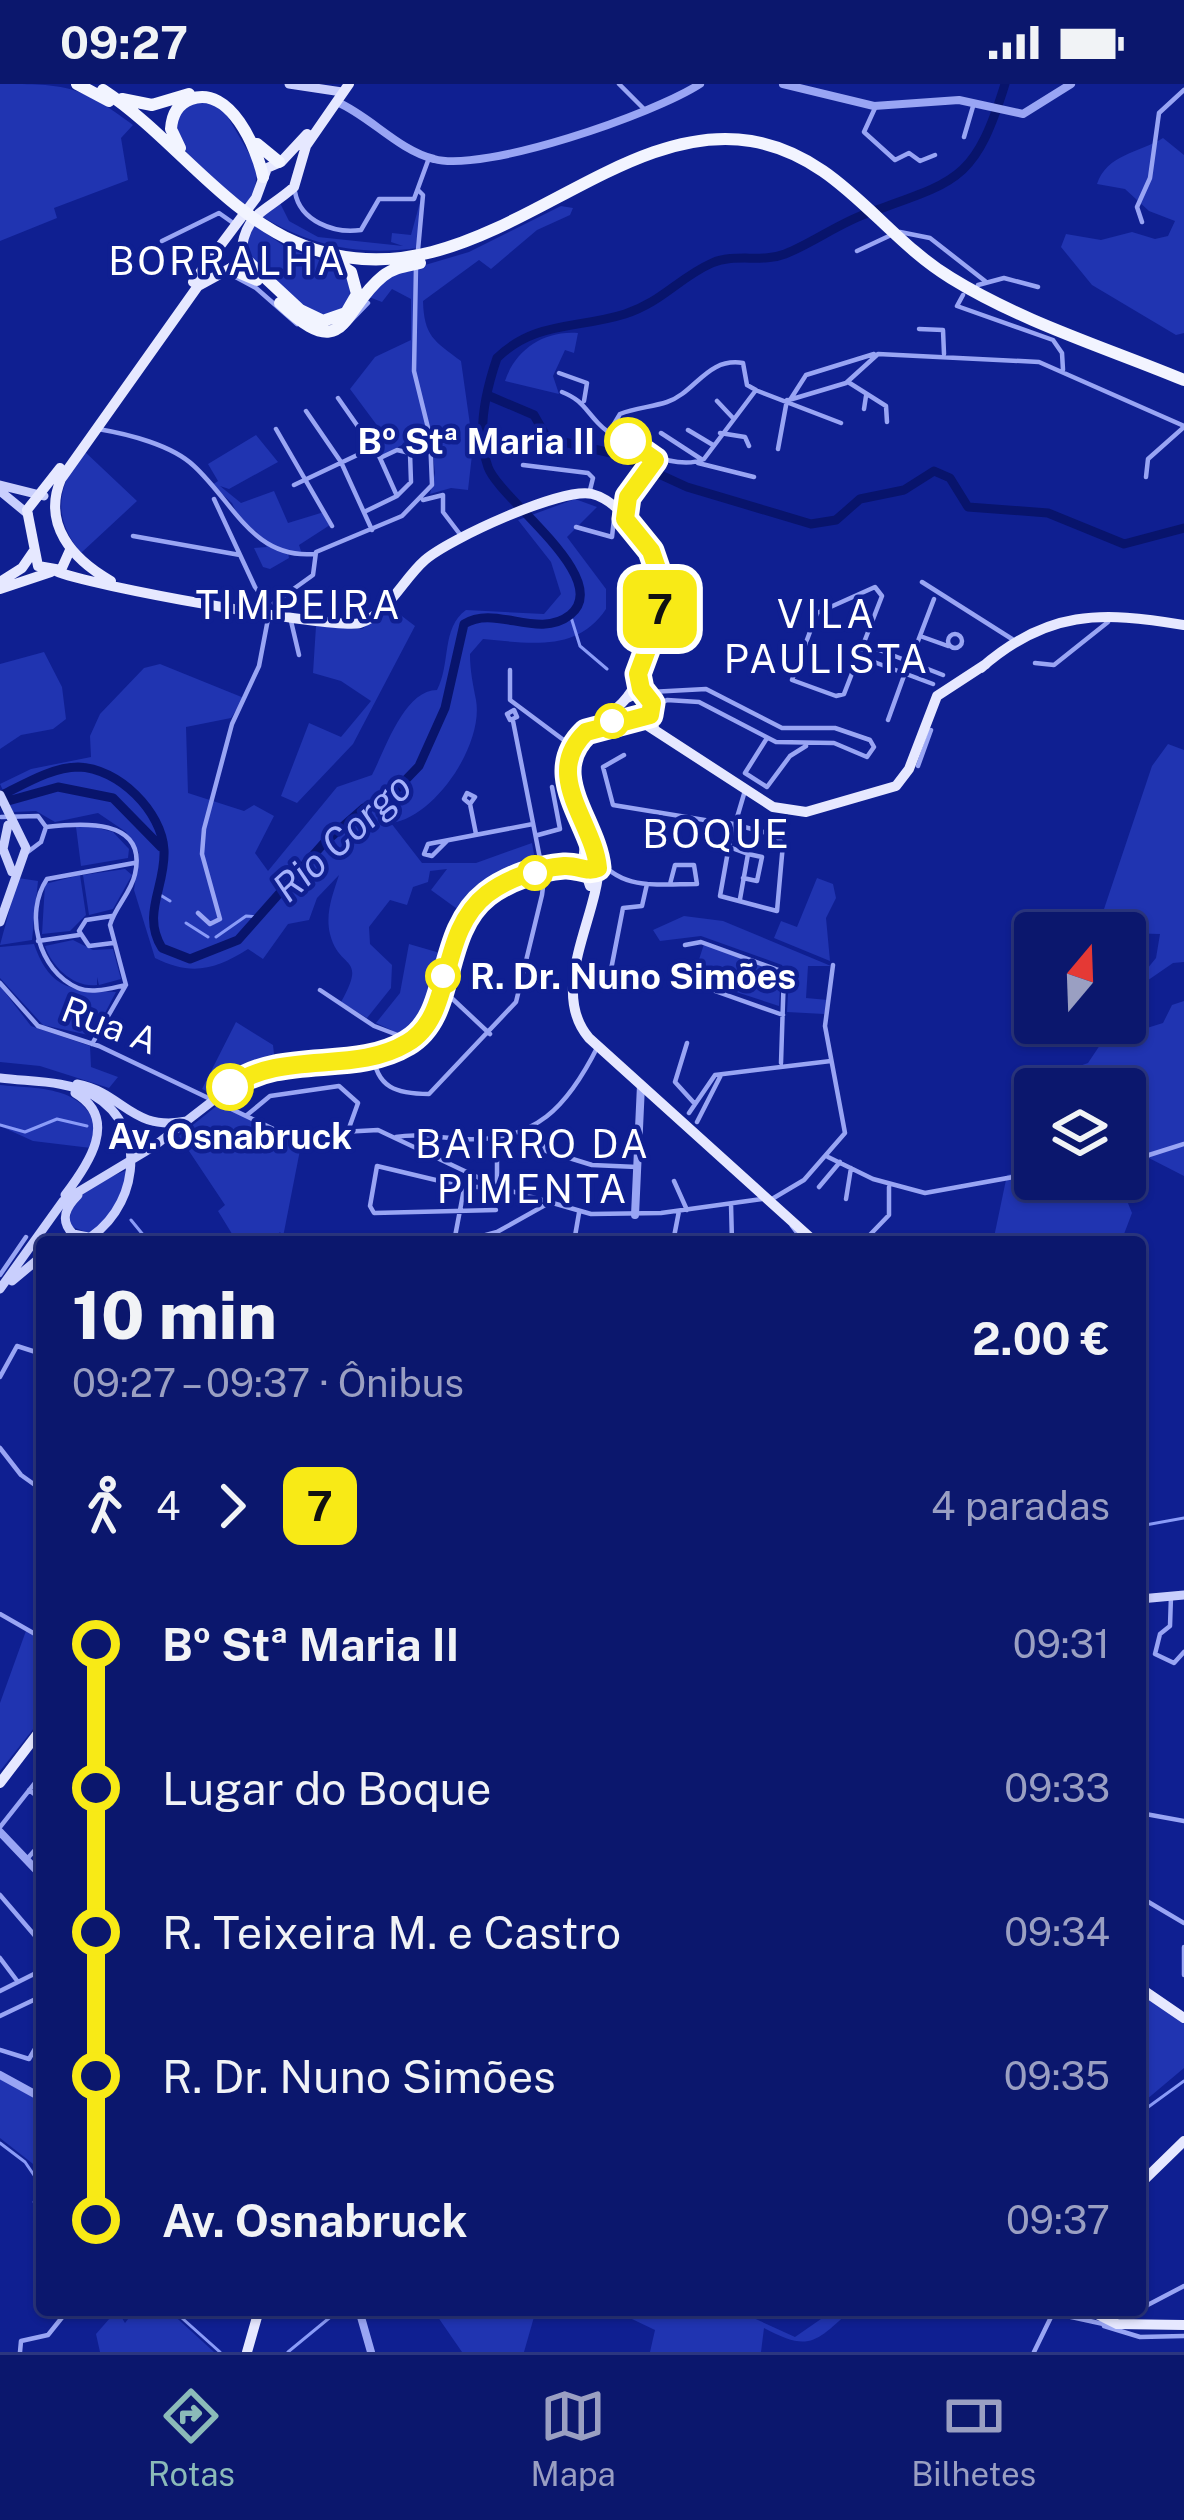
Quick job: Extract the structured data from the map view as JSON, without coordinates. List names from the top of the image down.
{
  "streets": {
    "street": ["Rua A"]
  },
  "districts": [
    "BORRALHA",
    "TIMPEIRA",
    "VILA PAULISTA",
    "BOQUE",
    "BAIRRO DA PIMENTA"
  ],
  "water": ["Rio Corgo"],
  "places": ["Bº Stª Maria II", "R. Dr. Nuno Simões", "Av. Osnabruck"],
  "lines": ["bus line 7"],
  "north": "top",
  "page": {
    "status": "09:27",
    "on_map": "7",
    "heading": ["10 min", "09:27 – 09:37 · Ônibus", "2.00 €"],
    "legs": ["4", "7", "4 paradas"],
    "list": [
      {
        "name": "Bº Stª Maria II",
        "value": "09:31"
      },
      {
        "name": "Lugar do Boque",
        "value": "09:33"
      },
      {
        "name": "R. Teixeira M. e Castro",
        "value": "09:34"
      },
      {
        "name": "R. Dr. Nuno Simões",
        "value": "09:35"
      },
      {
        "name": "Av. Osnabruck",
        "value": "09:37"
      }
    ],
    "tabs": ["Rotas", "Mapa", "Bilhetes"]
  }
}
